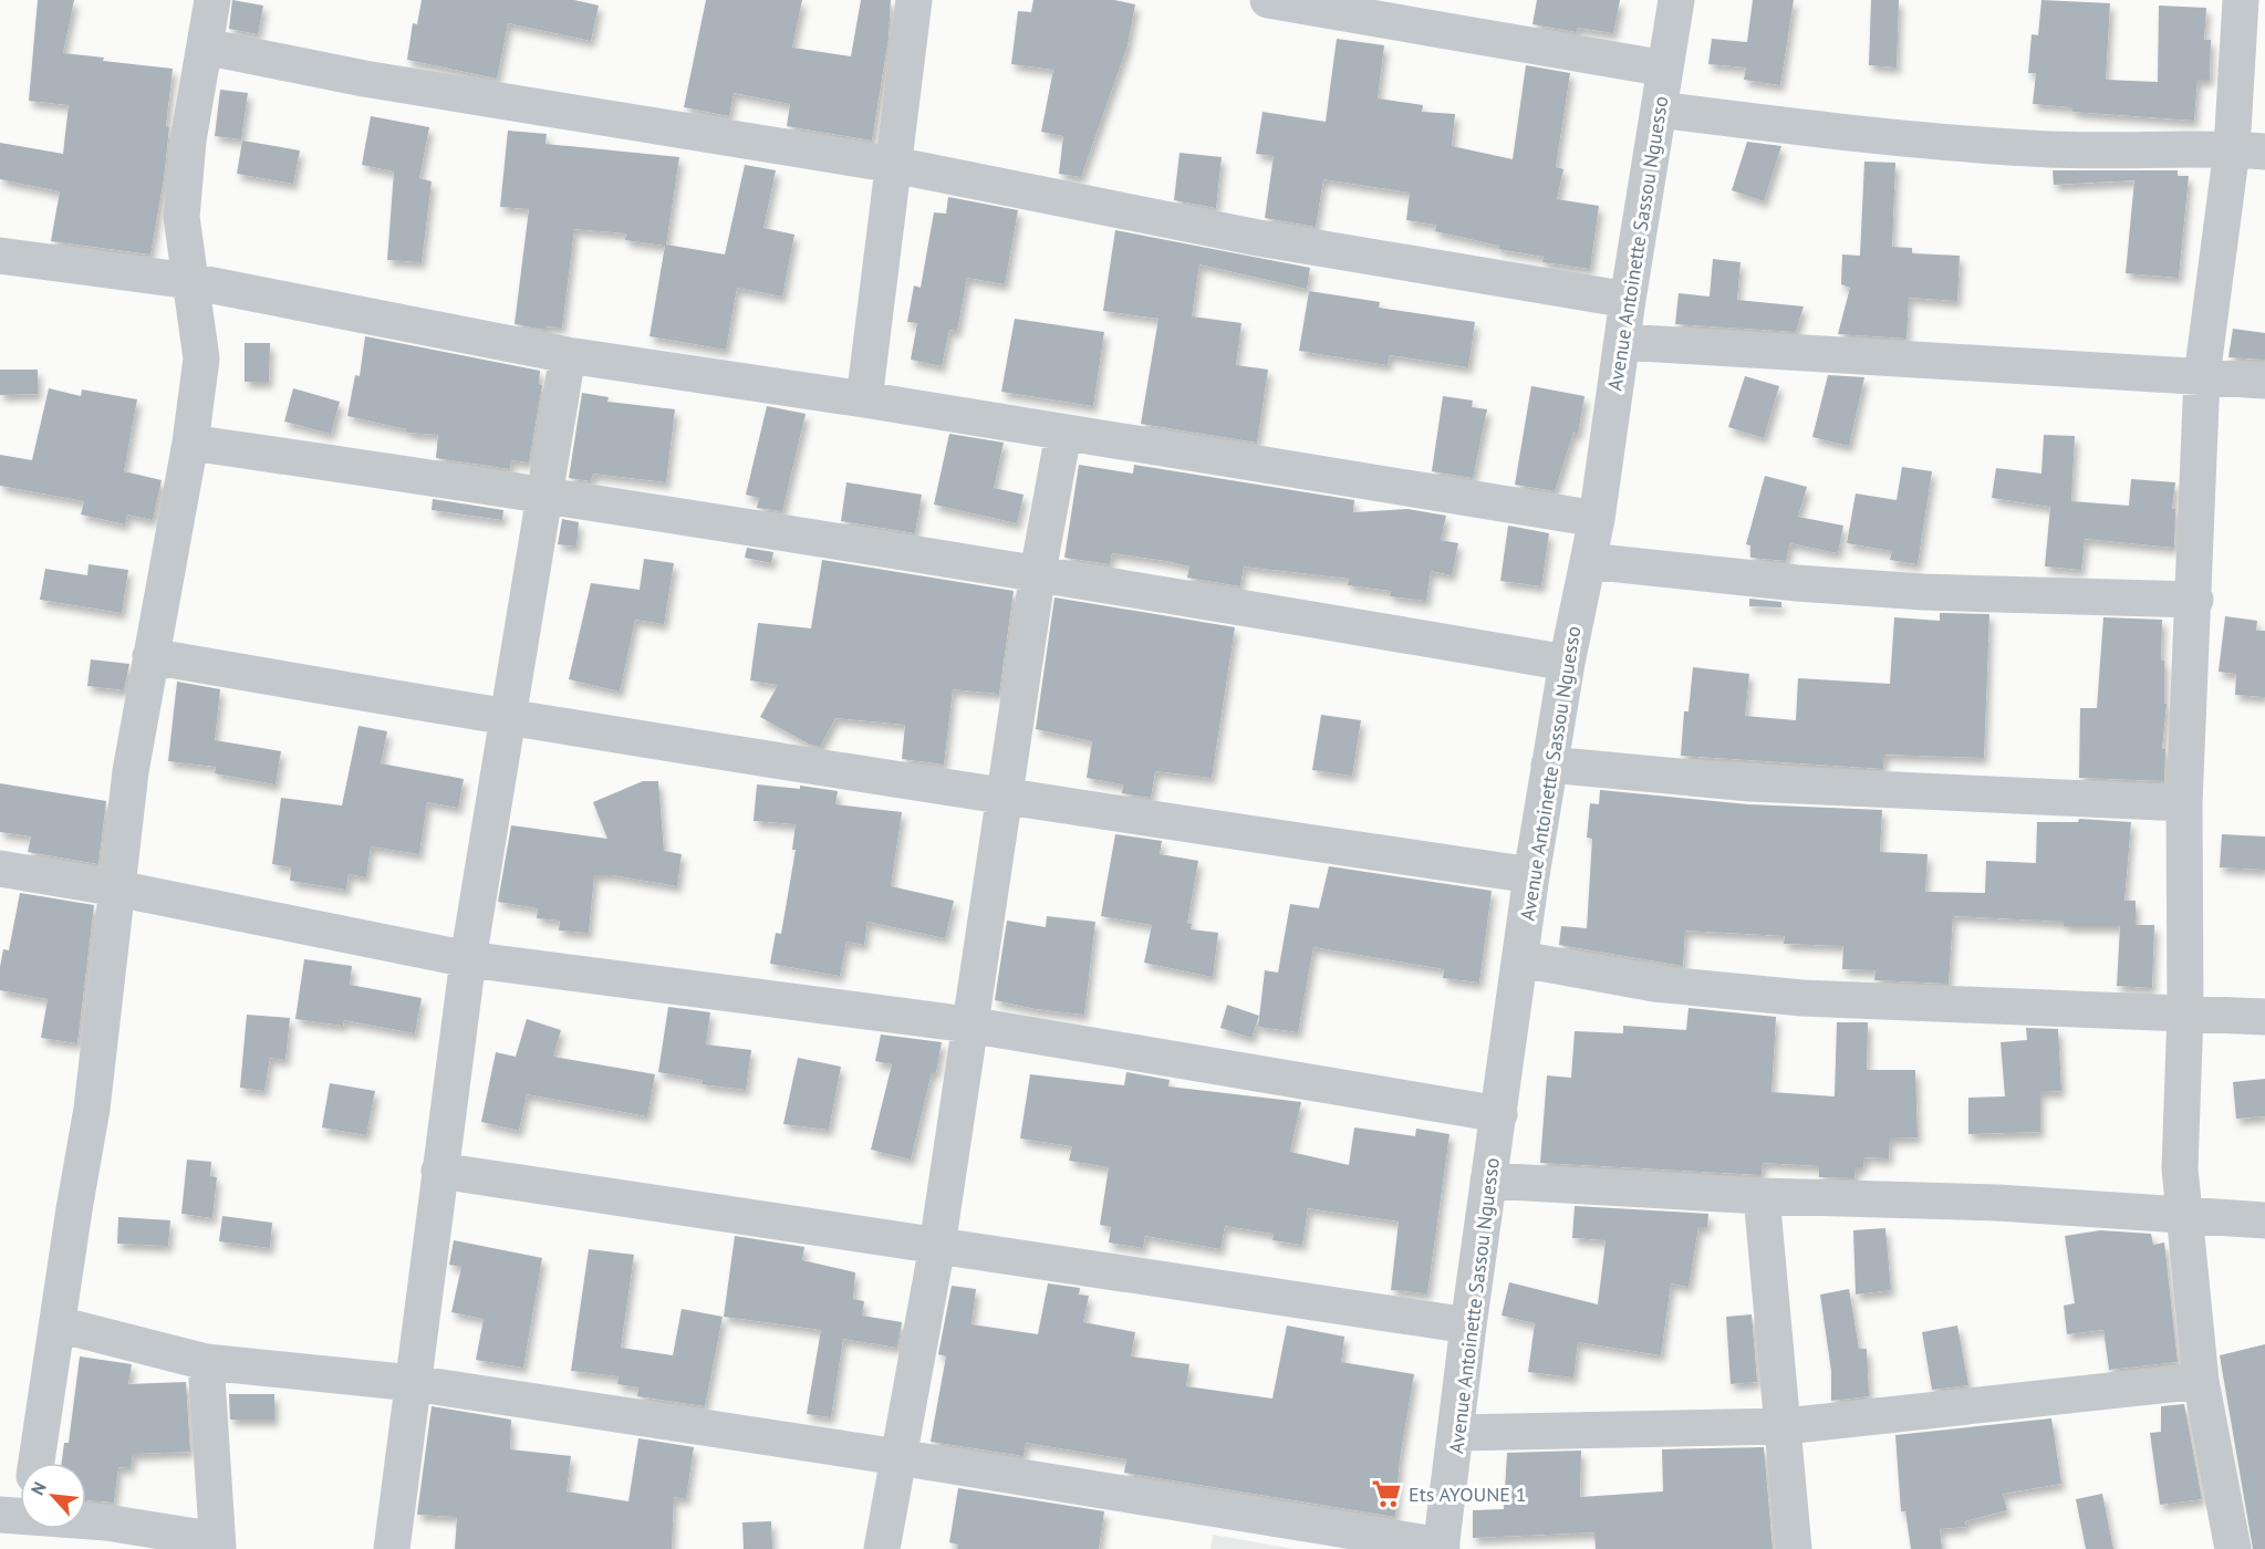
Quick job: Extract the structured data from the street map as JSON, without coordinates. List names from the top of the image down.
{
  "streets": {
    "street": ["Avenue Antoinette Sassou Nguesso"]
  },
  "places": {
    "supermarket": ["Ets AYOUNE 1"]
  },
  "north": "top left"
}
